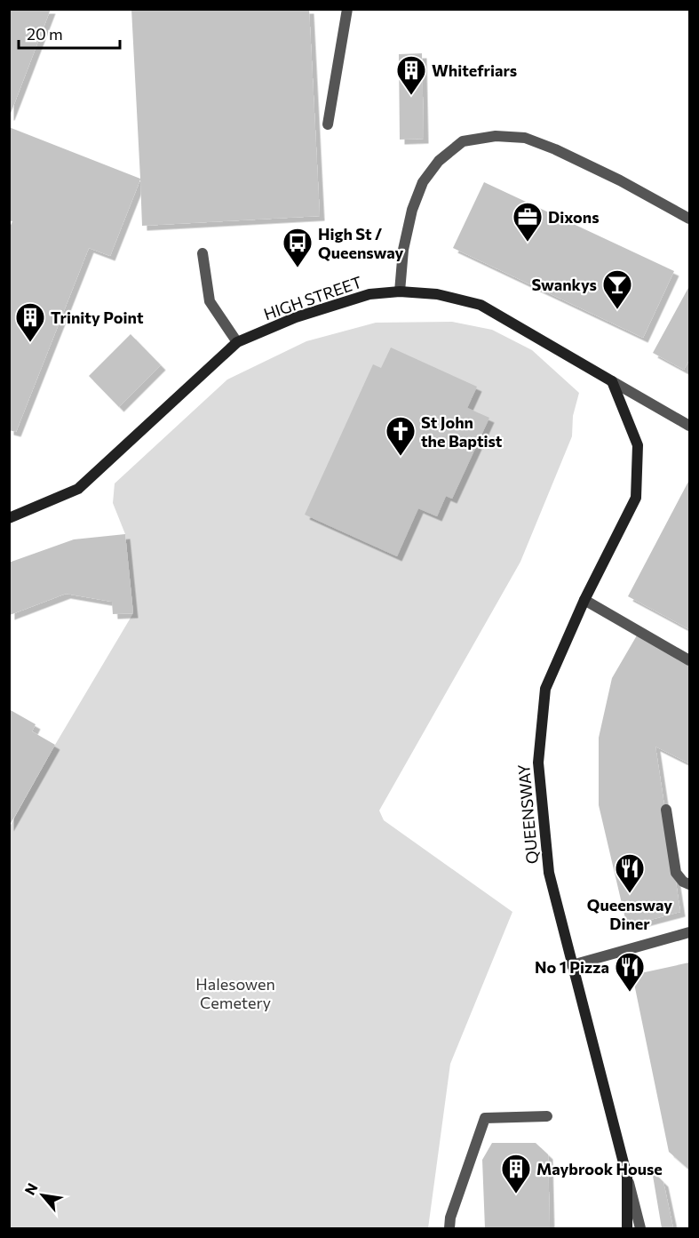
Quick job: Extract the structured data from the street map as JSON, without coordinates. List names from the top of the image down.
{
  "streets": {
    "main road": ["HIGH STREET", "QUEENSWAY"]
  },
  "crossings": [
    ["HIGH STREET", "QUEENSWAY"]
  ],
  "parks": ["Halesowen Cemetery"],
  "places": {
    "building": ["Whitefriars", "Trinity Point", "Maybrook House"],
    "office": ["Dixons"],
    "bus stop": ["High St / Queensway"],
    "bar": ["Swankys"],
    "church": ["St John the Baptist"],
    "restaurant": ["Queensway Diner", "No 1 Pizza"]
  },
  "scale_bar": "20 m",
  "north": "top left"
}
